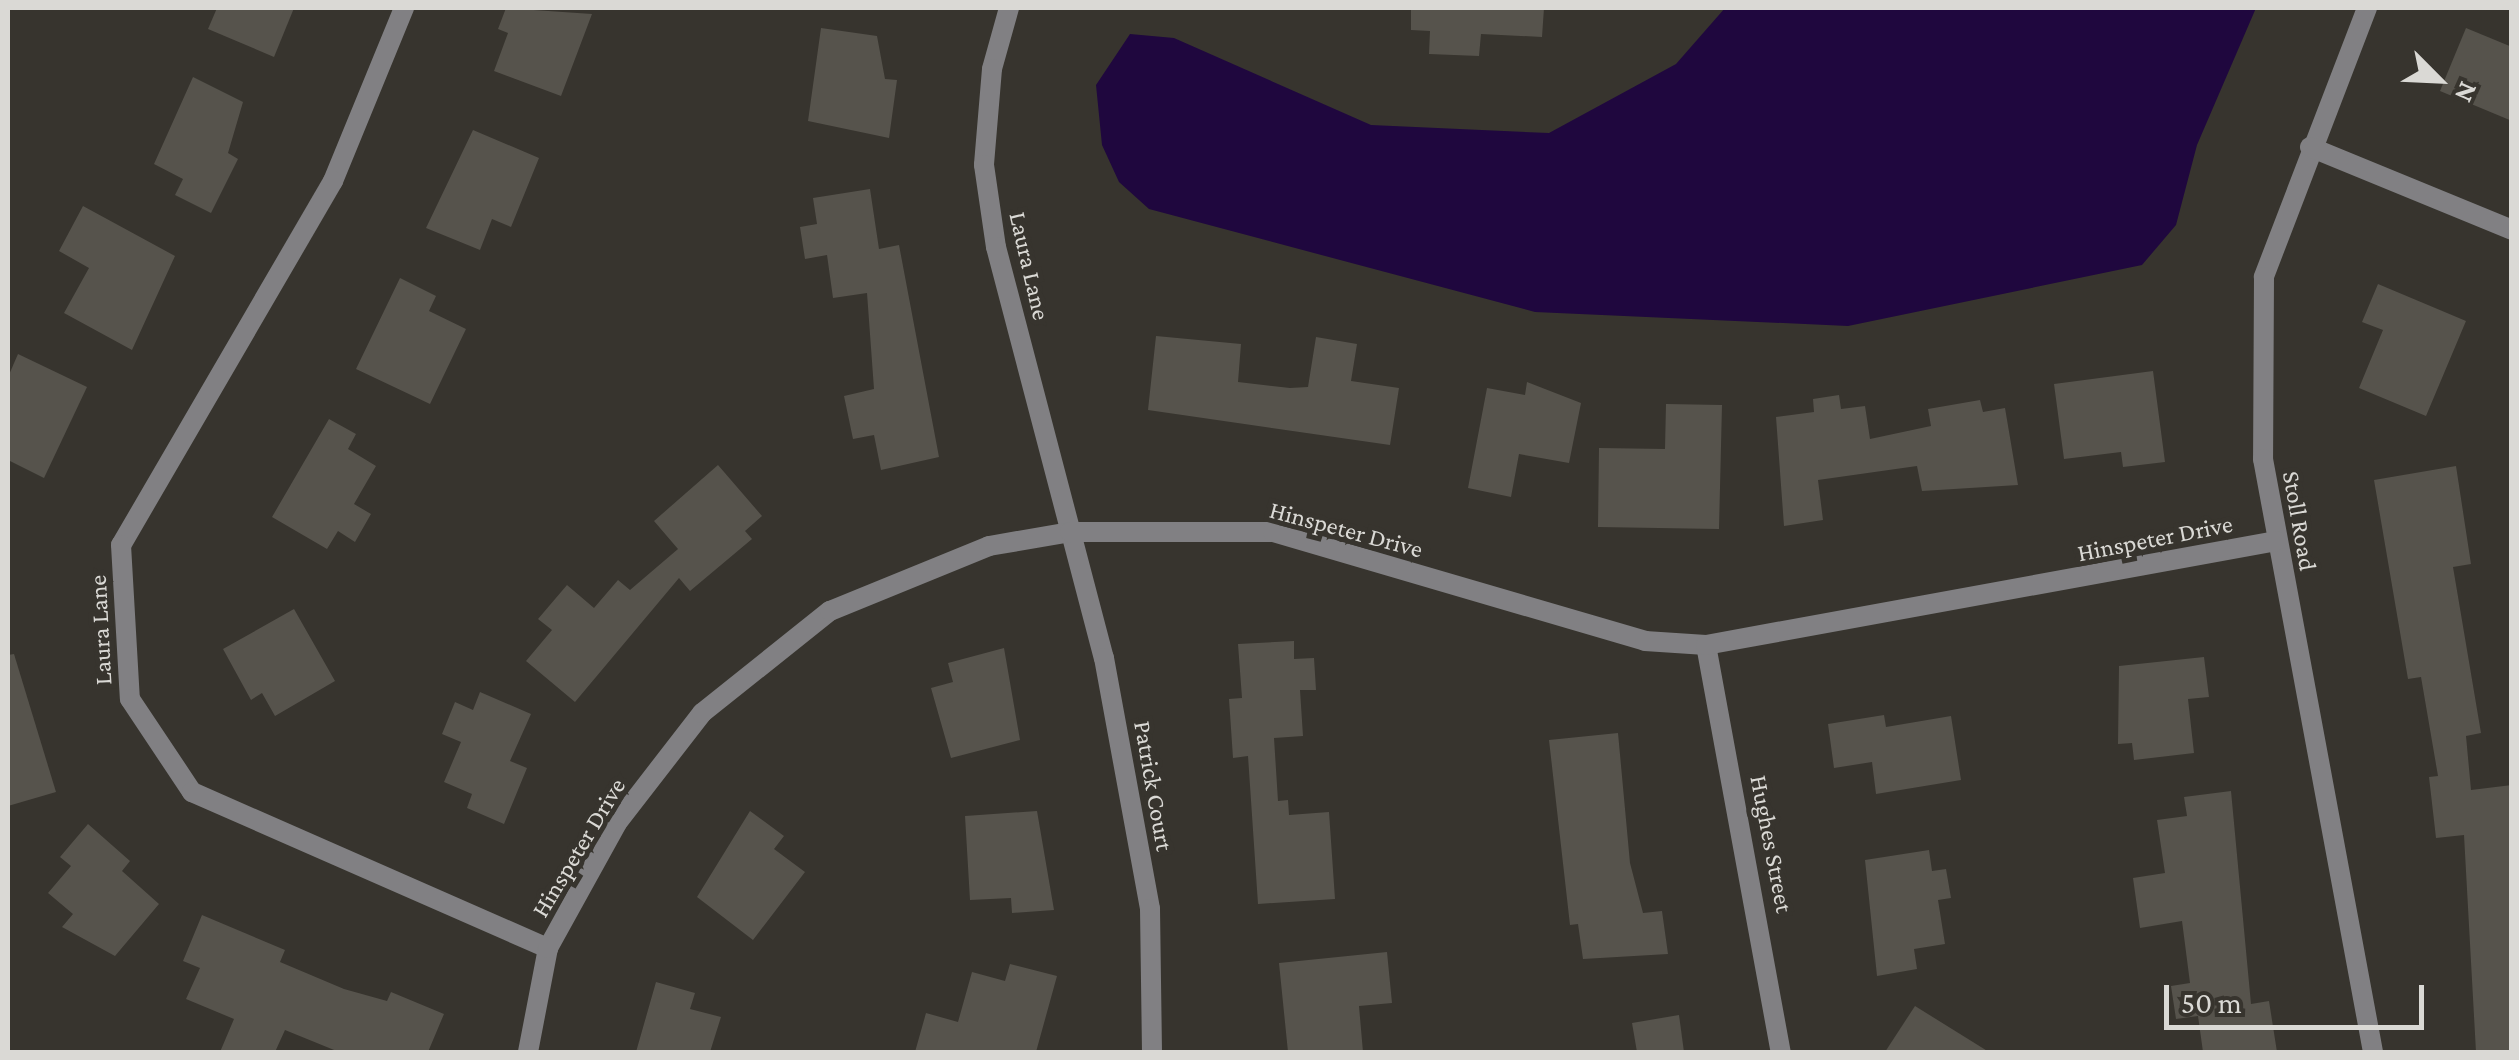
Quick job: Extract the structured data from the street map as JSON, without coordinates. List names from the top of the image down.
{
  "streets": {
    "street": [
      "Laura Lane",
      "Stoll Road",
      "Hinspeter Drive",
      "Patrick Court",
      "Hughes Street"
    ]
  },
  "crossings": [
    ["Laura Lane", "Hinspeter Drive"],
    ["Laura Lane", "Patrick Court"],
    ["Stoll Road", "Hinspeter Drive"],
    ["Hinspeter Drive", "Patrick Court"],
    ["Hinspeter Drive", "Hughes Street"]
  ],
  "scale_bar": "50 m",
  "north": "bottom right"
}
